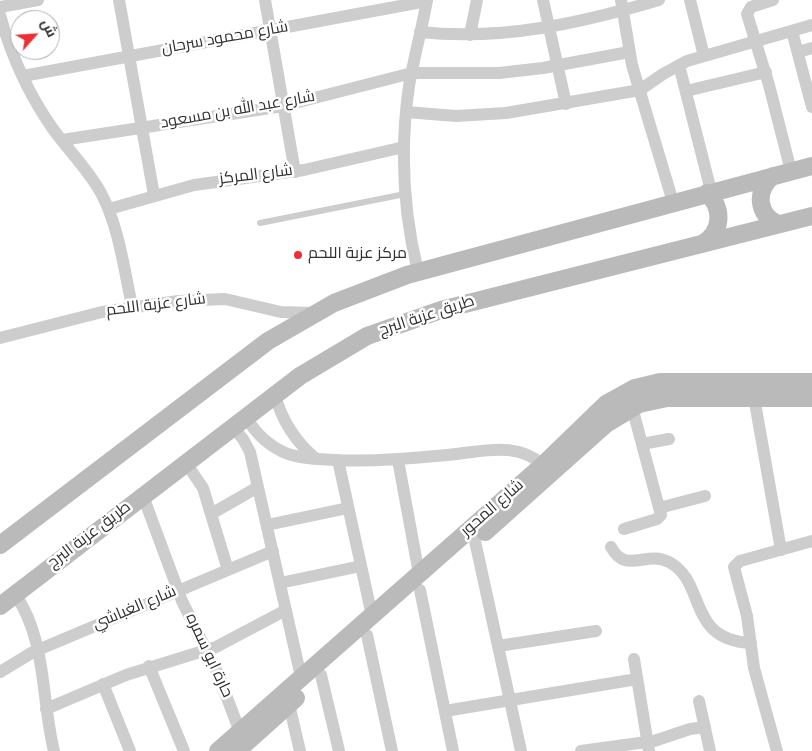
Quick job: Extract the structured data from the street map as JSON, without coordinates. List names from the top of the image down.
{
  "streets": {
    "street": [
      "شارع محمود سرحان",
      "شارع عبد الله بن مسعود",
      "شارع المركز",
      "شارع عزبة اللحم",
      "طريق عزبة البرج",
      "شارع المحور",
      "شارع الغباشي",
      "حارة ابو سمره"
    ]
  },
  "crossings": [
    ["طريق عزبة البرج", "حارة ابو سمره"],
    ["شارع المحور", "حارة ابو سمره"],
    ["شارع الغباشي", "حارة ابو سمره"]
  ],
  "places": ["مركز عزبة اللحم"],
  "north": "top right"
}
